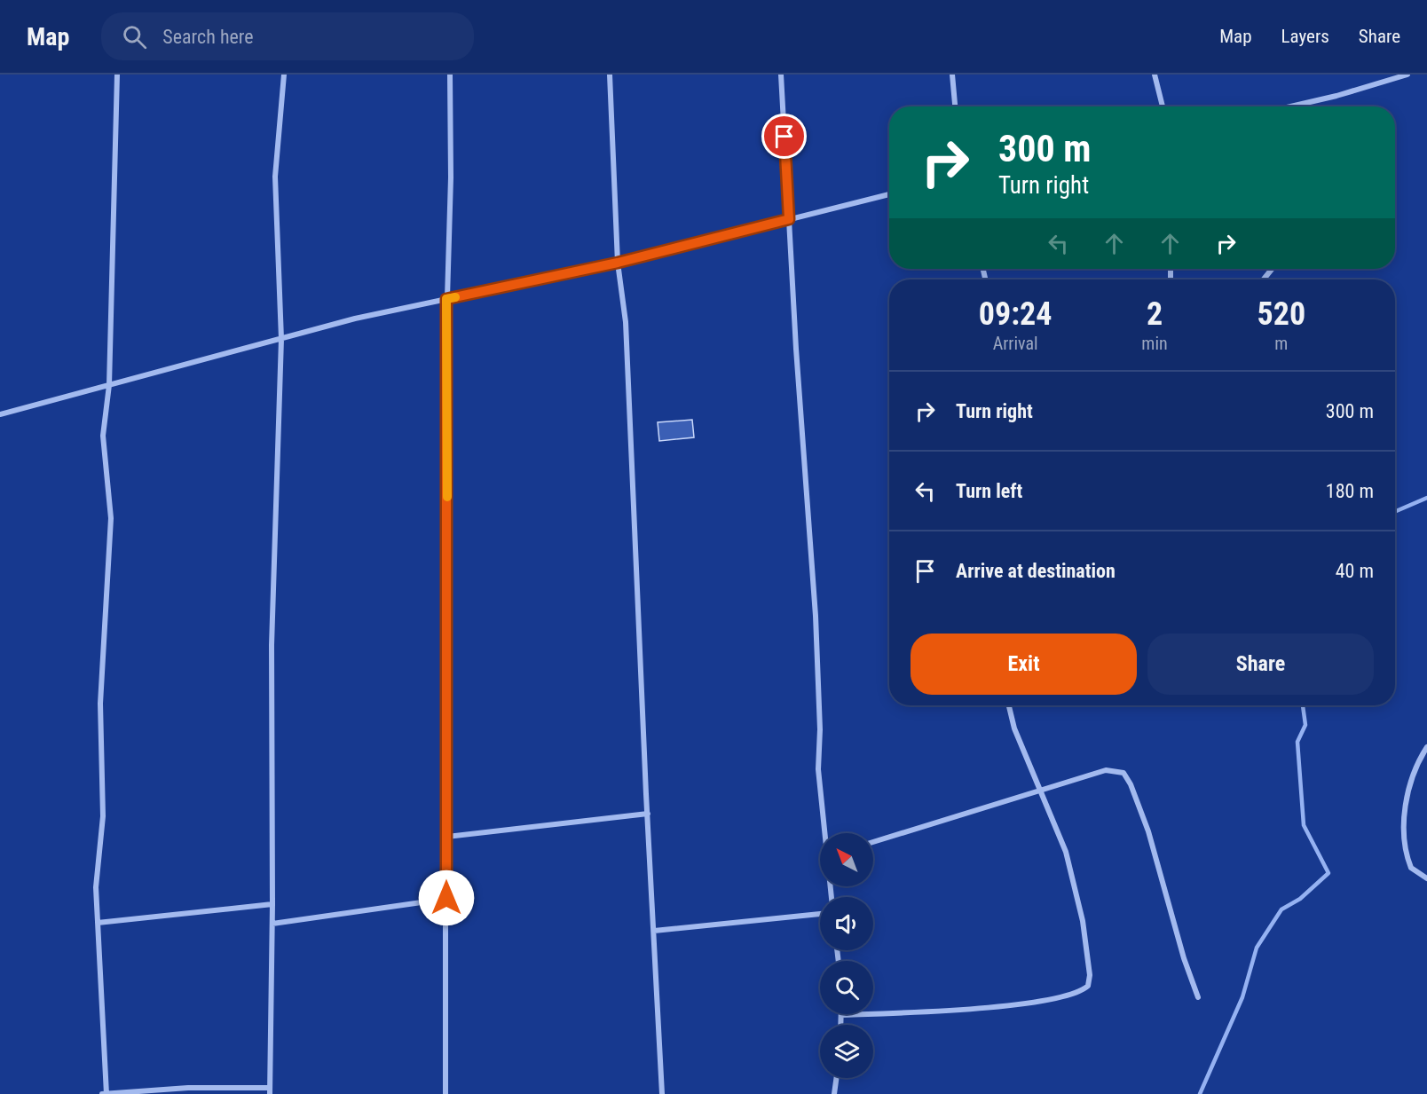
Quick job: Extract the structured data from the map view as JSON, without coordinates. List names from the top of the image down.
{
  "north": "top left",
  "page": {
    "header": "Map",
    "search": "Search here",
    "nav": ["Map", "Layers", "Share"],
    "turn": ["300 m", "Turn right"],
    "eta": [
      "09:24",
      "Arrival",
      "2",
      "min",
      "520",
      "m"
    ],
    "list": [
      {
        "name": "Turn right",
        "value": "300 m"
      },
      {
        "name": "Turn left",
        "value": "180 m"
      },
      {
        "name": "Arrive at destination",
        "value": "40 m"
      }
    ],
    "buttons": ["Exit", "Share"]
  }
}
